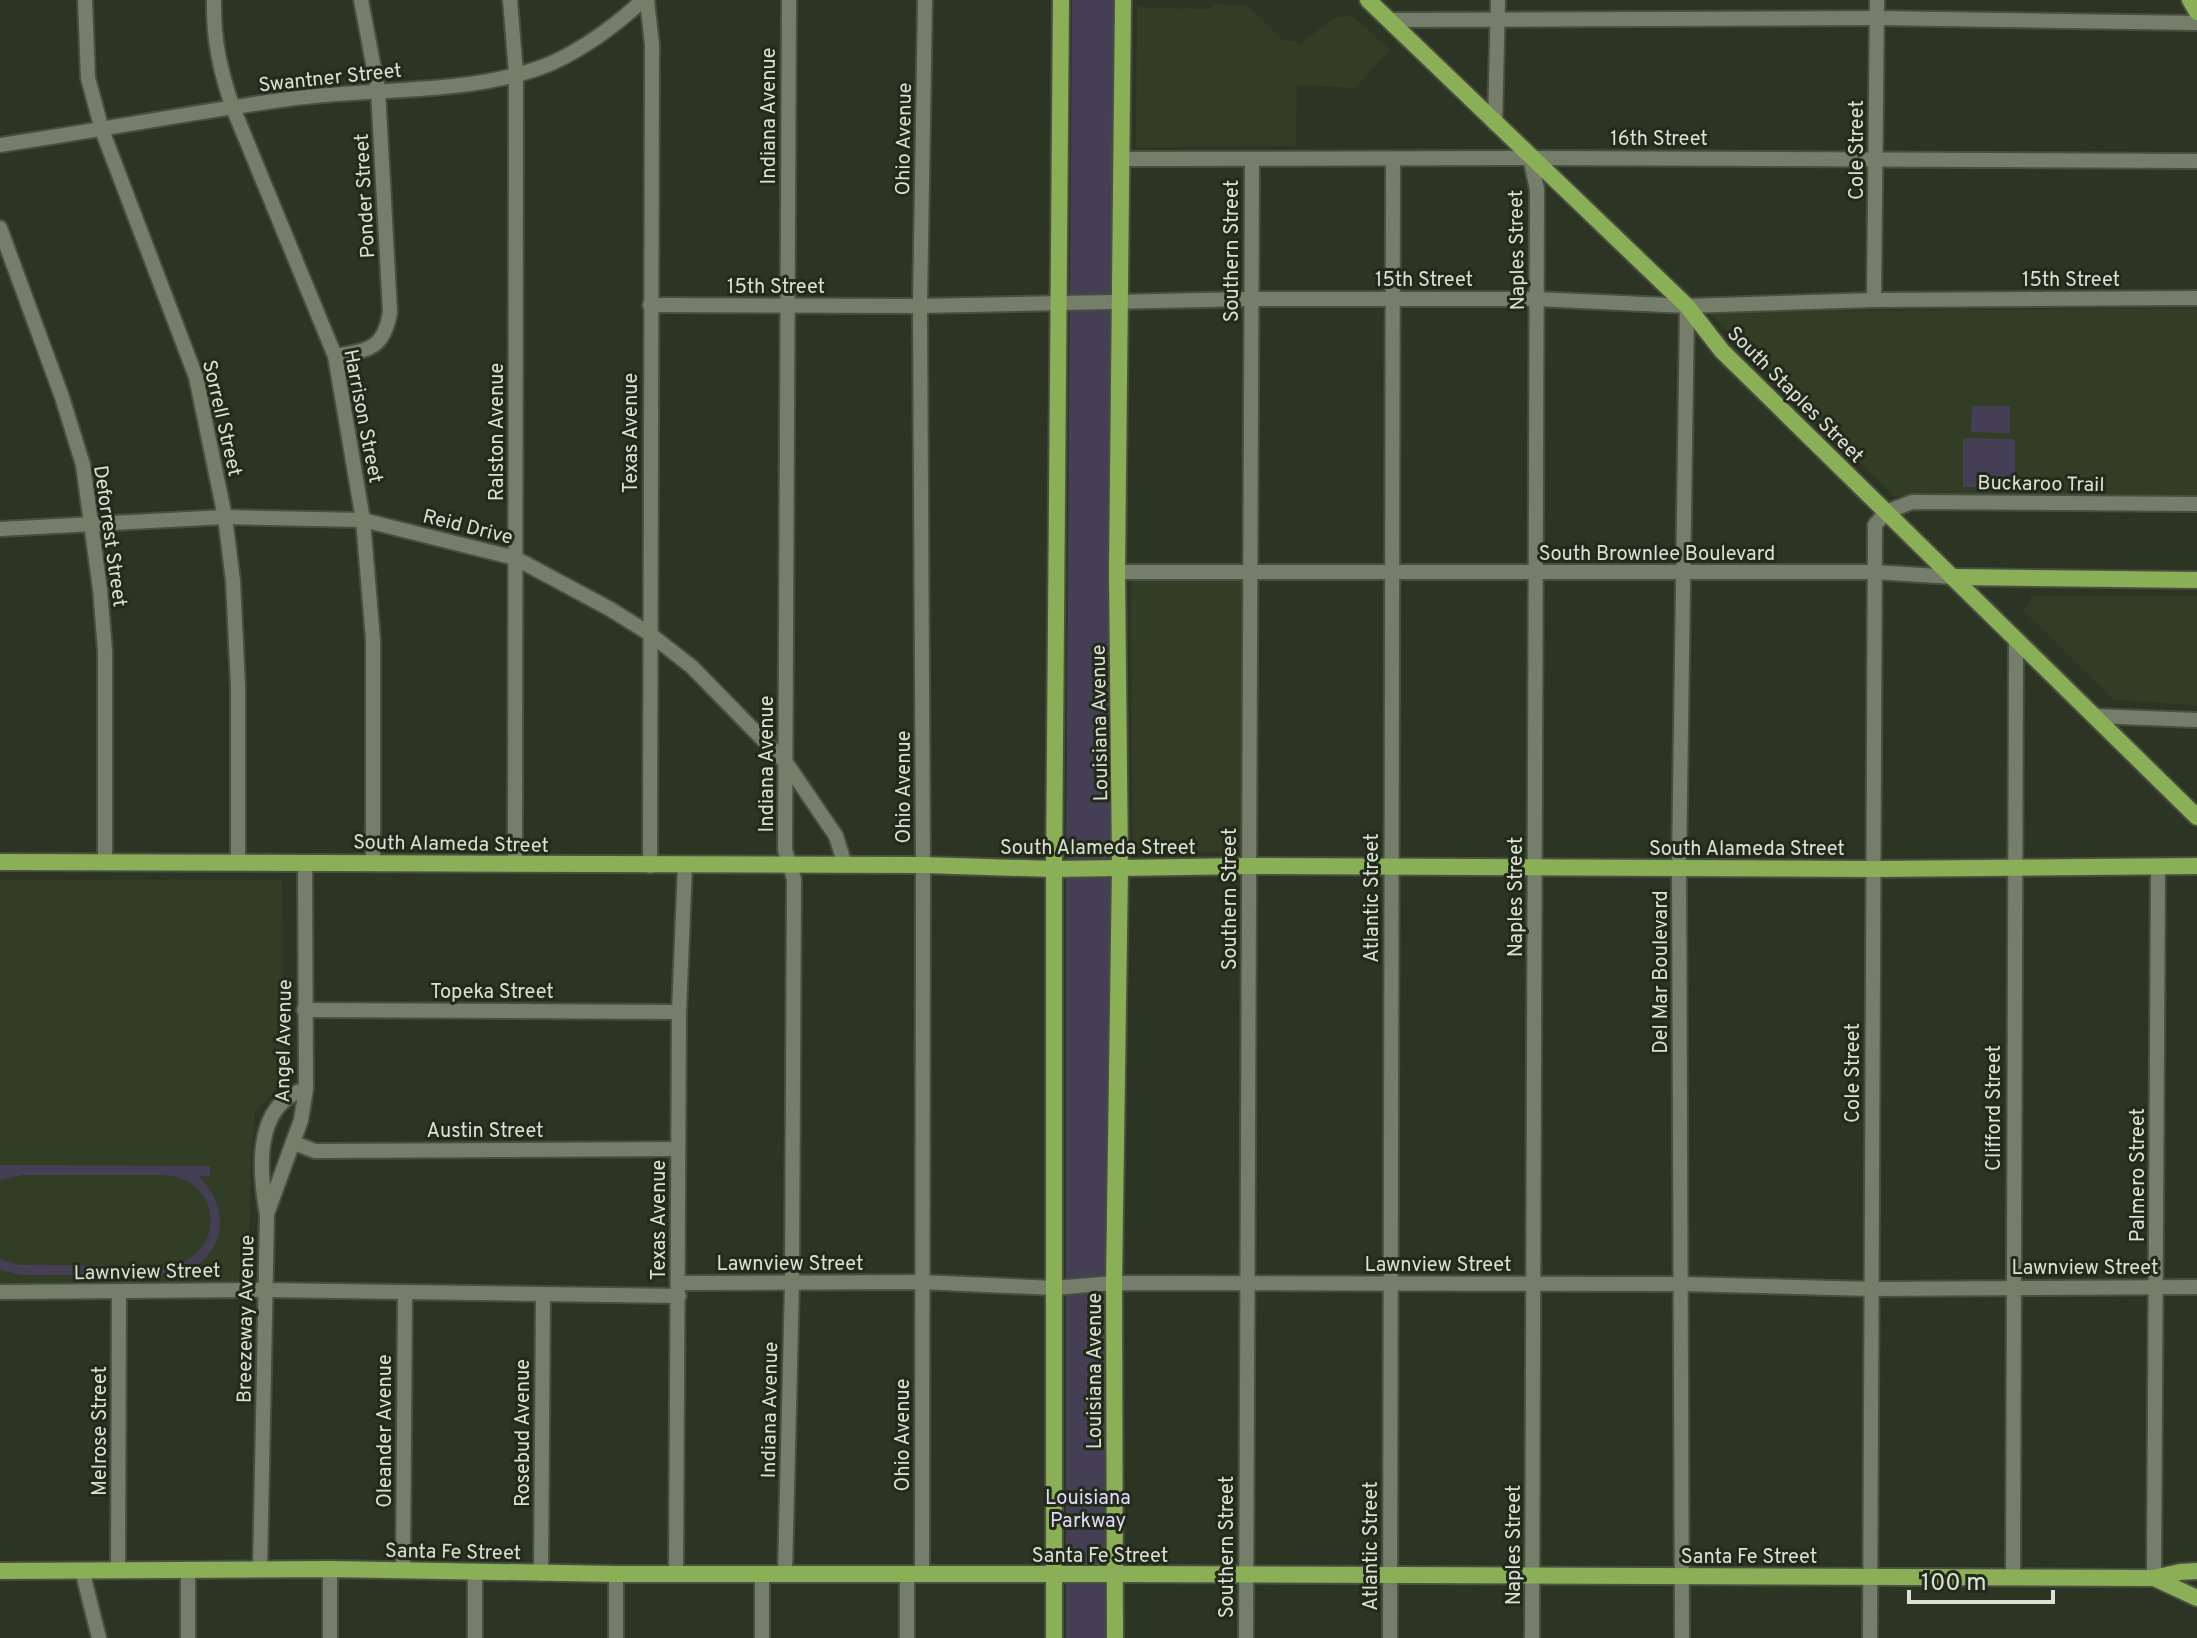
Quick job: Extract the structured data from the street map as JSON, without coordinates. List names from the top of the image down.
{
  "streets": {
    "main road": [
      "South Staples Street",
      "South Brownlee Boulevard",
      "Louisiana Avenue",
      "South Alameda Street",
      "Santa Fe Street"
    ],
    "street": [
      "Swantner Street",
      "Indiana Avenue",
      "16th Street",
      "Ohio Avenue",
      "Cole Street",
      "Ponder Street",
      "Naples Street",
      "Southern Street",
      "15th Street",
      "Harrison Street",
      "Sorrell Street",
      "Ralston Avenue",
      "Texas Avenue",
      "Buckaroo Trail",
      "Reid Drive",
      "Deforrest Street",
      "Atlantic Street",
      "Del Mar Boulevard",
      "Topeka Street",
      "Angel Avenue",
      "Clifford Street",
      "Austin Street",
      "Palmero Street",
      "Lawnview Street",
      "Breezeway Avenue",
      "Melrose Street",
      "Oleander Avenue",
      "Rosebud Avenue"
    ]
  },
  "crossings": [
    ["Swantner Street", "Ponder Street"],
    ["Swantner Street", "Harrison Street"],
    ["Swantner Street", "Sorrell Street"],
    ["Swantner Street", "Ralston Avenue"],
    ["Swantner Street", "Texas Avenue"],
    ["Indiana Avenue", "15th Street"],
    ["Indiana Avenue", "Reid Drive"],
    ["Indiana Avenue", "South Alameda Street"],
    ["Indiana Avenue", "Lawnview Street"],
    ["Indiana Avenue", "Santa Fe Street"],
    ["16th Street", "Cole Street"],
    ["16th Street", "Naples Street"],
    ["16th Street", "Southern Street"],
    ["16th Street", "South Staples Street"],
    ["16th Street", "Louisiana Avenue"],
    ["16th Street", "Atlantic Street"],
    ["Ohio Avenue", "15th Street"],
    ["Ohio Avenue", "South Alameda Street"],
    ["Ohio Avenue", "Lawnview Street"],
    ["Ohio Avenue", "Santa Fe Street"],
    ["Cole Street", "15th Street"],
    ["Cole Street", "South Staples Street"],
    ["Cole Street", "Buckaroo Trail"],
    ["Cole Street", "South Brownlee Boulevard"],
    ["Cole Street", "South Alameda Street"],
    ["Cole Street", "Lawnview Street"],
    ["Cole Street", "Santa Fe Street"],
    ["Ponder Street", "Harrison Street"],
    ["Naples Street", "15th Street"],
    ["Naples Street", "South Staples Street"],
    ["Naples Street", "South Brownlee Boulevard"],
    ["Naples Street", "South Alameda Street"],
    ["Naples Street", "Lawnview Street"],
    ["Naples Street", "Santa Fe Street"],
    ["Southern Street", "15th Street"],
    ["Southern Street", "South Brownlee Boulevard"],
    ["Southern Street", "South Alameda Street"],
    ["Southern Street", "Lawnview Street"],
    ["Southern Street", "Santa Fe Street"],
    ["15th Street", "South Staples Street"],
    ["15th Street", "Texas Avenue"],
    ["15th Street", "Louisiana Avenue"],
    ["15th Street", "Atlantic Street"],
    ["15th Street", "Del Mar Boulevard"],
    ["South Staples Street", "Buckaroo Trail"],
    ["South Staples Street", "South Brownlee Boulevard"],
    ["South Staples Street", "Del Mar Boulevard"],
    ["South Staples Street", "Clifford Street"],
    ["Harrison Street", "Reid Drive"],
    ["Harrison Street", "South Alameda Street"],
    ["Sorrell Street", "Reid Drive"],
    ["Sorrell Street", "South Alameda Street"],
    ["Ralston Avenue", "Reid Drive"],
    ["Ralston Avenue", "South Alameda Street"],
    ["Texas Avenue", "Reid Drive"],
    ["Texas Avenue", "South Alameda Street"],
    ["Texas Avenue", "Topeka Street"],
    ["Texas Avenue", "Austin Street"],
    ["Texas Avenue", "Lawnview Street"],
    ["Texas Avenue", "Santa Fe Street"],
    ["Reid Drive", "Deforrest Street"],
    ["Reid Drive", "South Alameda Street"],
    ["Deforrest Street", "South Alameda Street"],
    ["South Brownlee Boulevard", "Louisiana Avenue"],
    ["South Brownlee Boulevard", "Atlantic Street"],
    ["South Brownlee Boulevard", "Del Mar Boulevard"],
    ["Louisiana Avenue", "South Alameda Street"],
    ["Louisiana Avenue", "Lawnview Street"],
    ["Louisiana Avenue", "Santa Fe Street"],
    ["South Alameda Street", "Atlantic Street"],
    ["South Alameda Street", "Del Mar Boulevard"],
    ["South Alameda Street", "Angel Avenue"],
    ["South Alameda Street", "Clifford Street"],
    ["South Alameda Street", "Palmero Street"],
    ["Atlantic Street", "Lawnview Street"],
    ["Atlantic Street", "Santa Fe Street"],
    ["Del Mar Boulevard", "Lawnview Street"],
    ["Del Mar Boulevard", "Santa Fe Street"],
    ["Topeka Street", "Angel Avenue"],
    ["Angel Avenue", "Austin Street"],
    ["Angel Avenue", "Breezeway Avenue"],
    ["Clifford Street", "Lawnview Street"],
    ["Clifford Street", "Santa Fe Street"],
    ["Palmero Street", "Lawnview Street"],
    ["Palmero Street", "Santa Fe Street"],
    ["Lawnview Street", "Breezeway Avenue"],
    ["Lawnview Street", "Melrose Street"],
    ["Lawnview Street", "Oleander Avenue"],
    ["Lawnview Street", "Rosebud Avenue"],
    ["Breezeway Avenue", "Santa Fe Street"],
    ["Melrose Street", "Santa Fe Street"],
    ["Oleander Avenue", "Santa Fe Street"],
    ["Rosebud Avenue", "Santa Fe Street"]
  ],
  "parks": ["Louisiana Parkway"],
  "scale_bar": "100 m"
}
